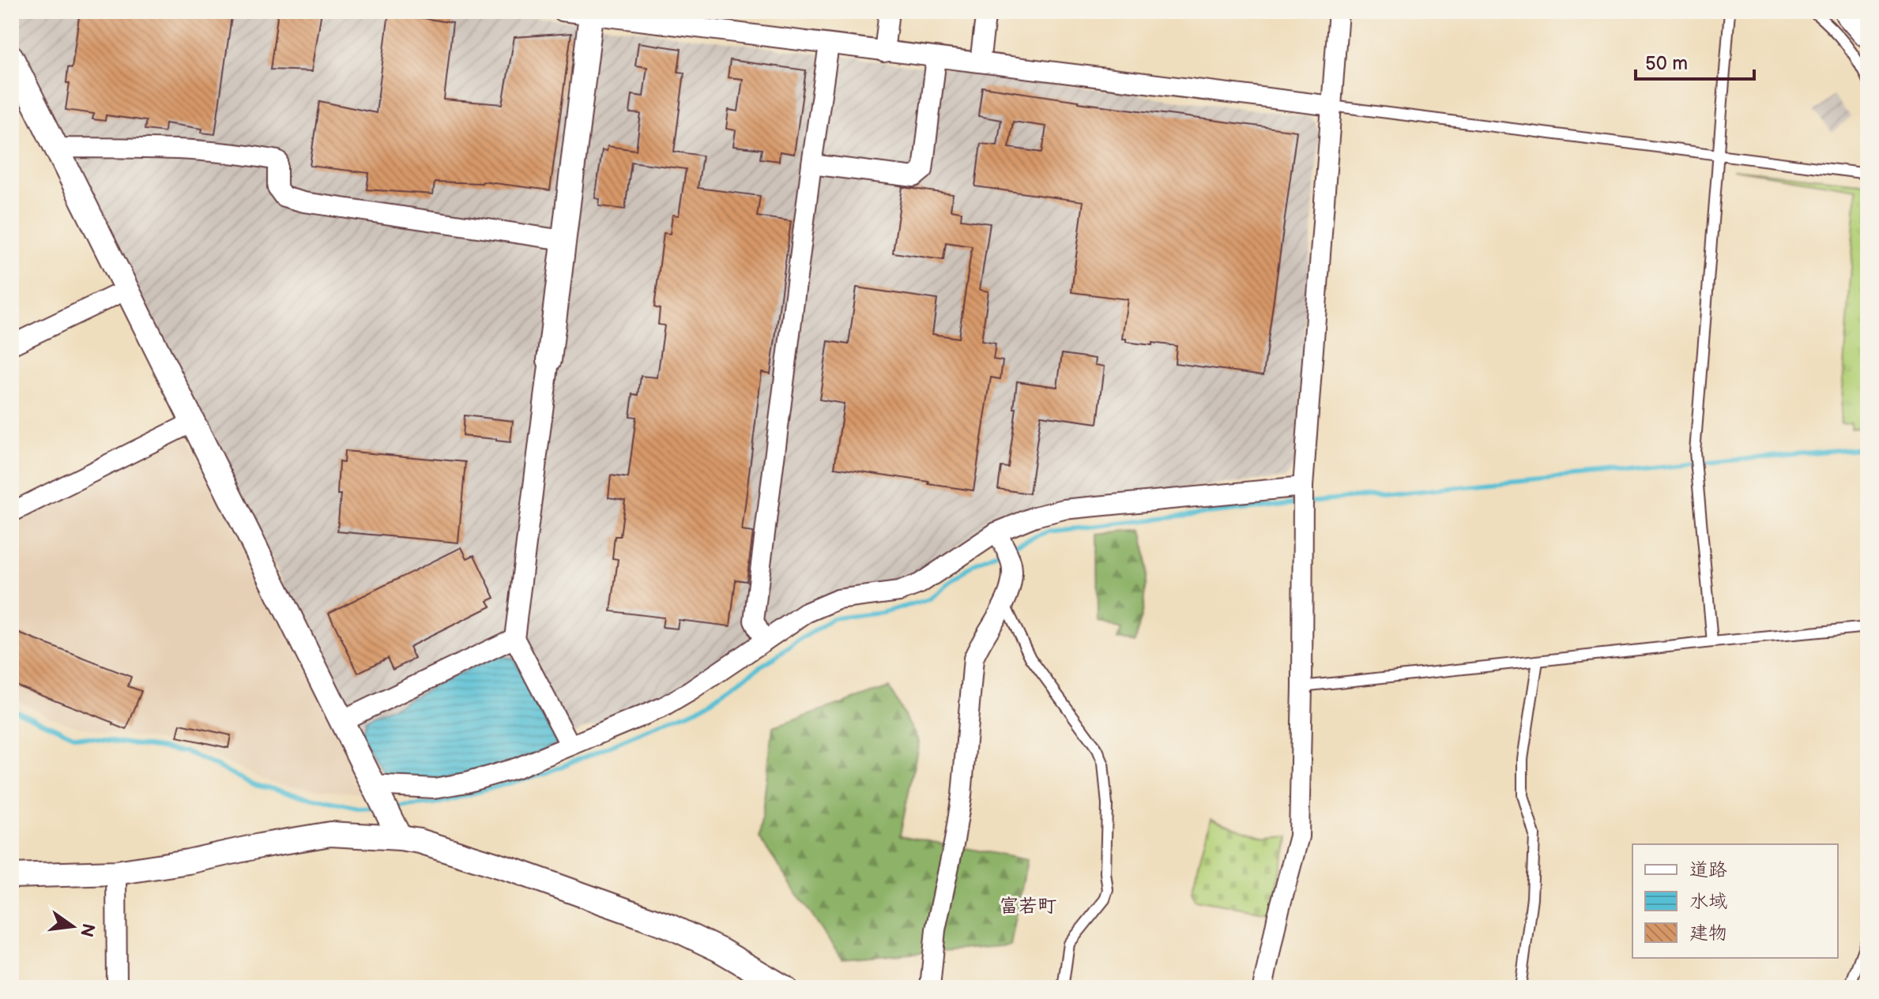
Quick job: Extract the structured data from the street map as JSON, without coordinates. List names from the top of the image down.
{
  "districts": ["富若町"],
  "legend": ["道路", "水域", "建物"],
  "scale_bar": "50 m",
  "north": "right"
}
